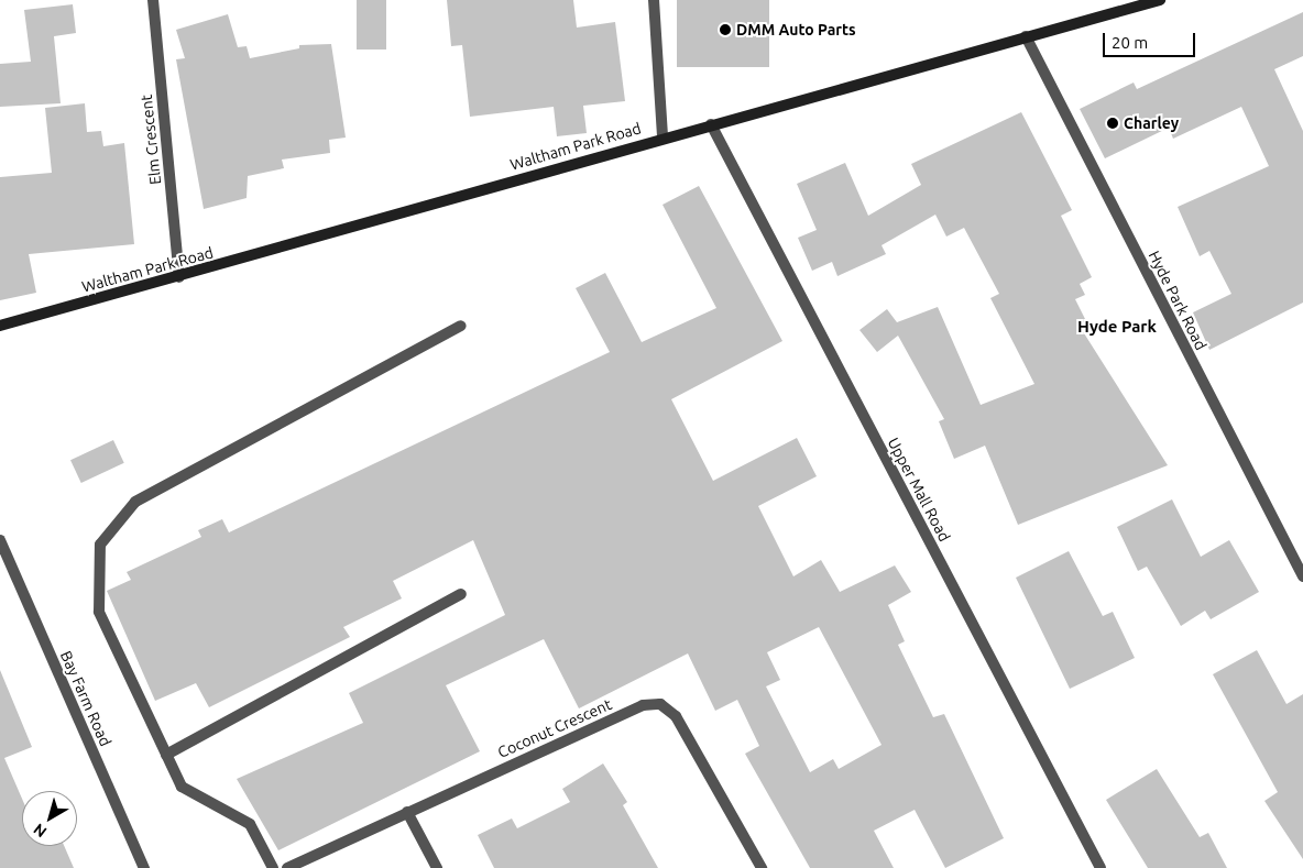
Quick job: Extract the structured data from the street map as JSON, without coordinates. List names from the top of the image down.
{
  "streets": {
    "main road": ["Waltham Park Road"],
    "street": [
      "Elm Crescent",
      "Hyde Park Road",
      "Upper Mall Road",
      "Bay Farm Road",
      "Coconut Crescent"
    ]
  },
  "crossings": [
    ["Elm Crescent", "Waltham Park Road"],
    ["Waltham Park Road", "Hyde Park Road"],
    ["Waltham Park Road", "Upper Mall Road"]
  ],
  "districts": ["Hyde Park"],
  "places": ["DMM Auto Parts", "Charley"],
  "scale_bar": "20 m",
  "north": "bottom left"
}
